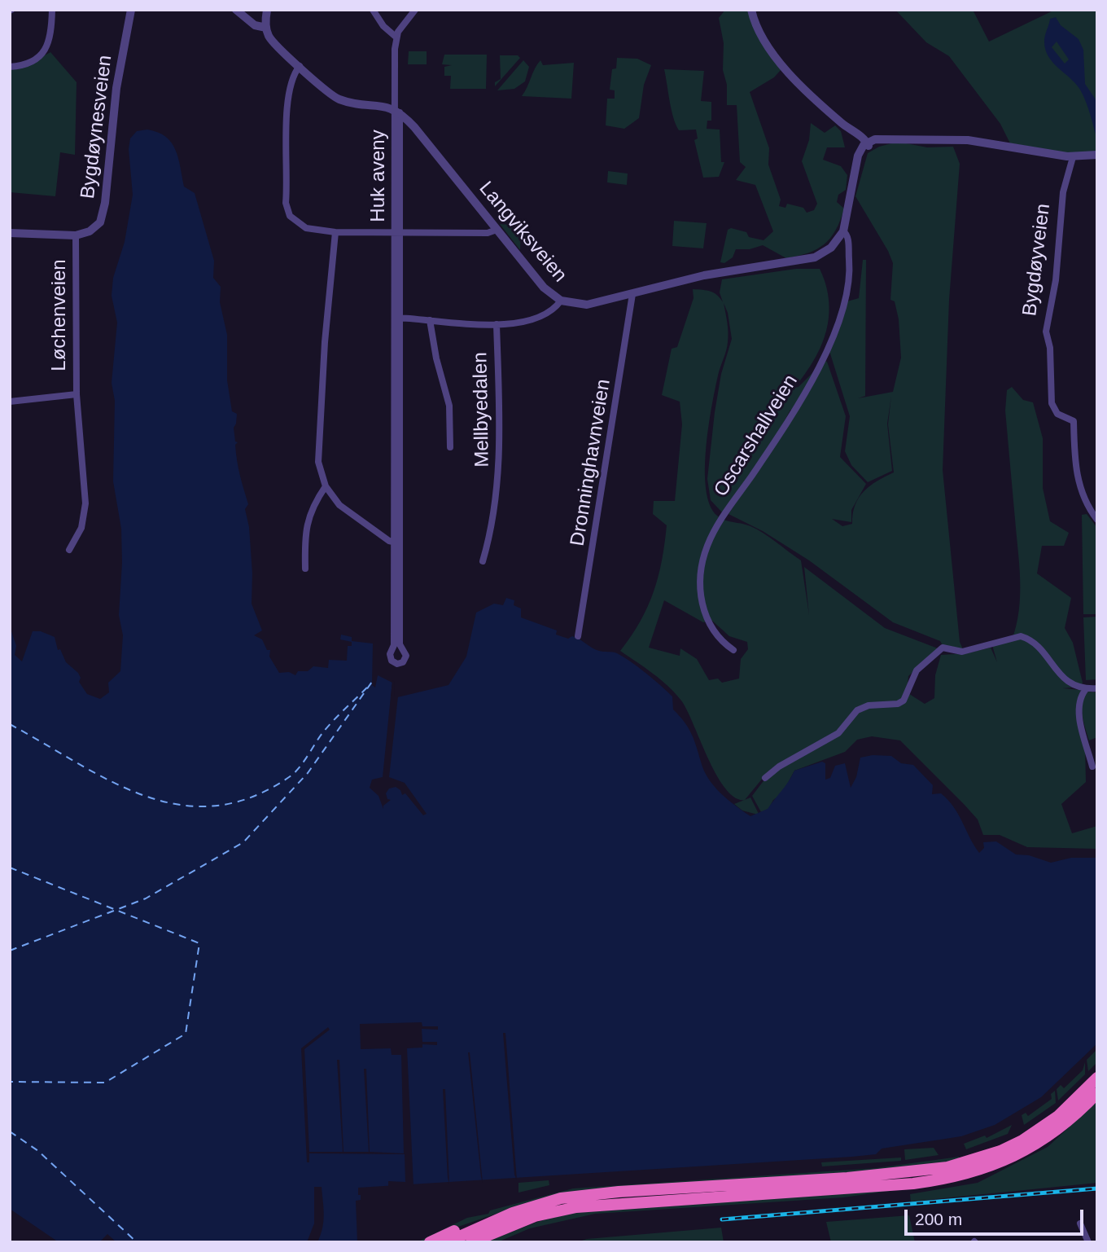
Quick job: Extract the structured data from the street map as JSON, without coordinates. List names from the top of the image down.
{
  "streets": {
    "street": [
      "Bygdøynesveien",
      "Huk aveny",
      "Langviksveien",
      "Bygdøyveien",
      "Løchenveien",
      "Mellbyedalen",
      "Oscarshallveien",
      "Dronninghavnveien"
    ]
  },
  "crossings": [
    ["Bygdøynesveien", "Løchenveien"],
    ["Huk aveny", "Langviksveien"],
    ["Langviksveien", "Oscarshallveien"],
    ["Langviksveien", "Dronninghavnveien"]
  ],
  "scale_bar": "200 m"
}
